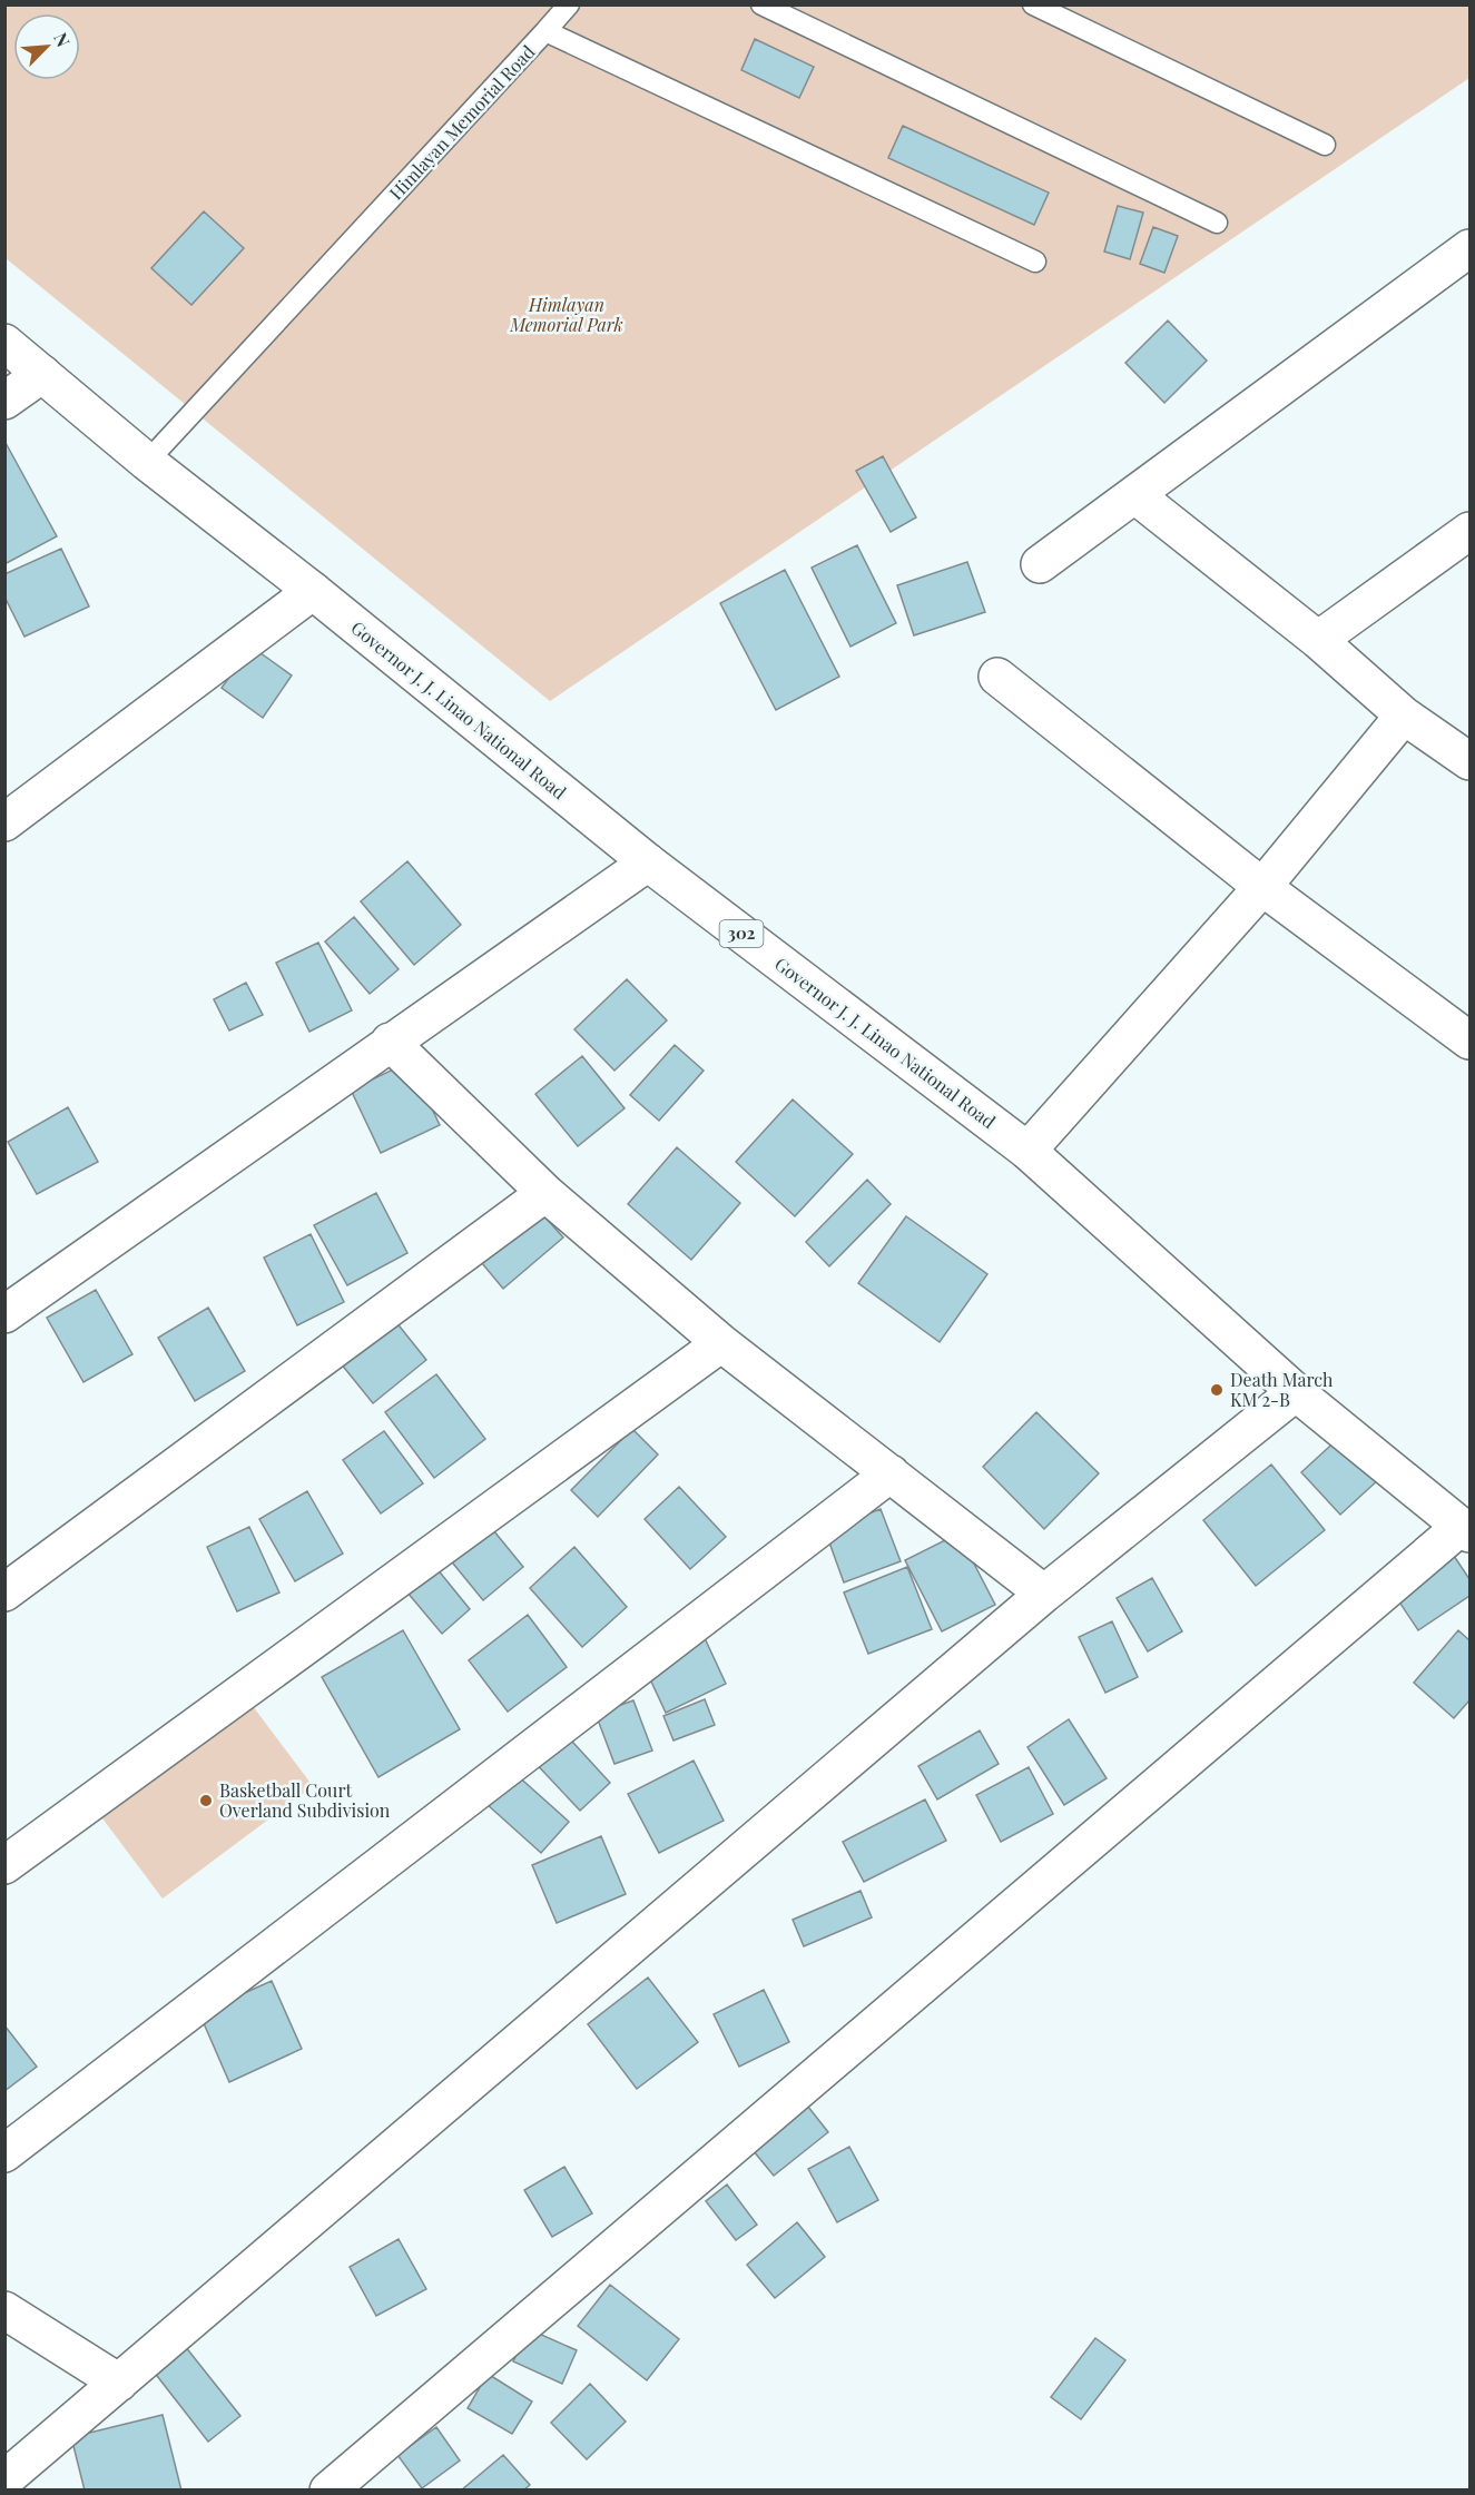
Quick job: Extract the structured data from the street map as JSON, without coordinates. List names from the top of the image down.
{
  "streets": {
    "street": ["Governor J. J. Linao National Road", "302"],
    "lane": ["Himlayan Memorial Road"]
  },
  "crossings": [
    ["Himlayan Memorial Road", "Governor J. J. Linao National Road"]
  ],
  "parks": ["Himlayan Memorial Park"],
  "places": ["Death March KM 2-B", "Basketball Court Overland Subdivision"],
  "north": "top right"
}
